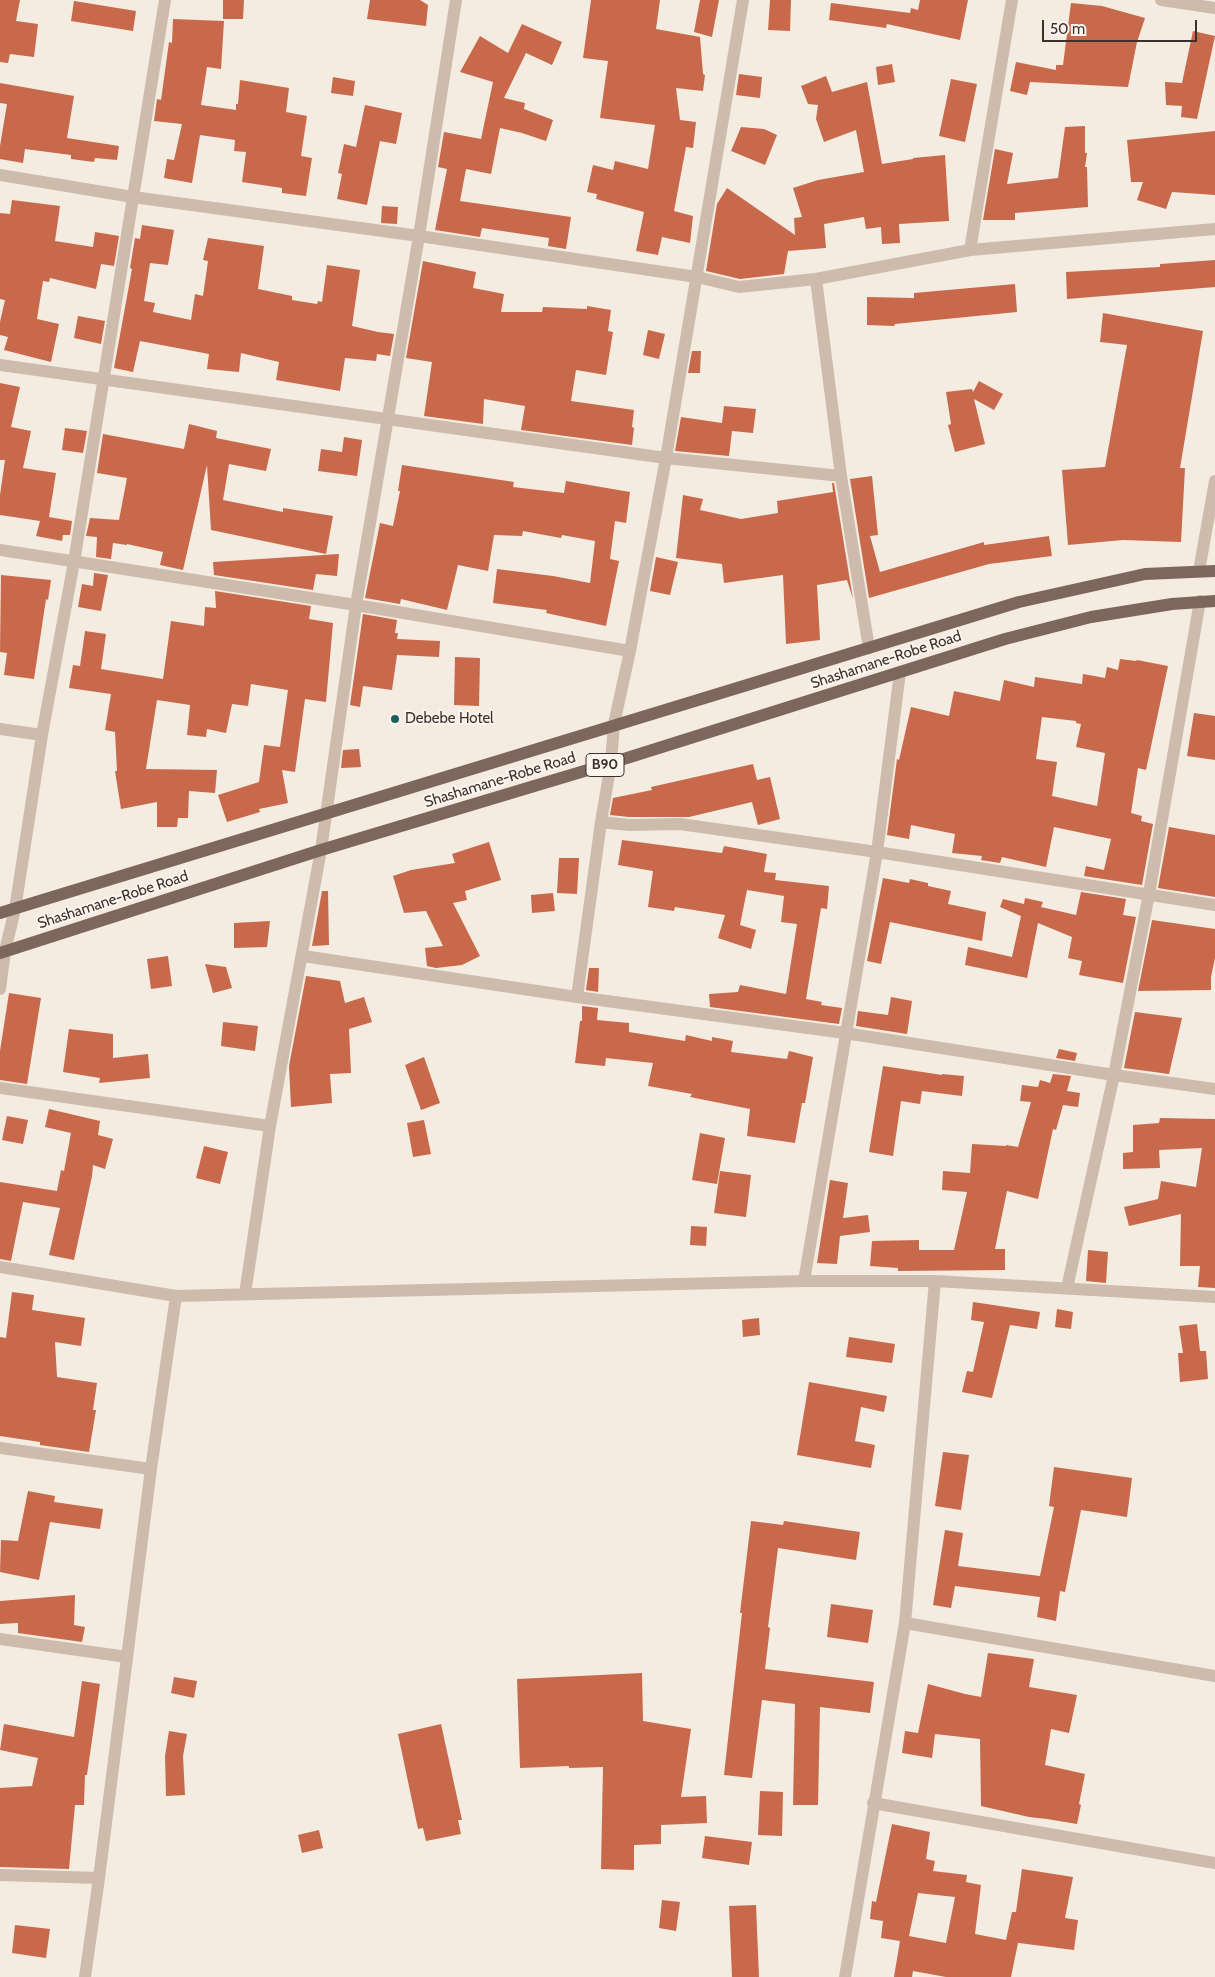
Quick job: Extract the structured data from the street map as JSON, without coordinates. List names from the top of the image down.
{
  "streets": {
    "main road": ["Shashamane-Robe Road", "B90"]
  },
  "places": ["Debebe Hotel"],
  "scale_bar": "50 m"
}
